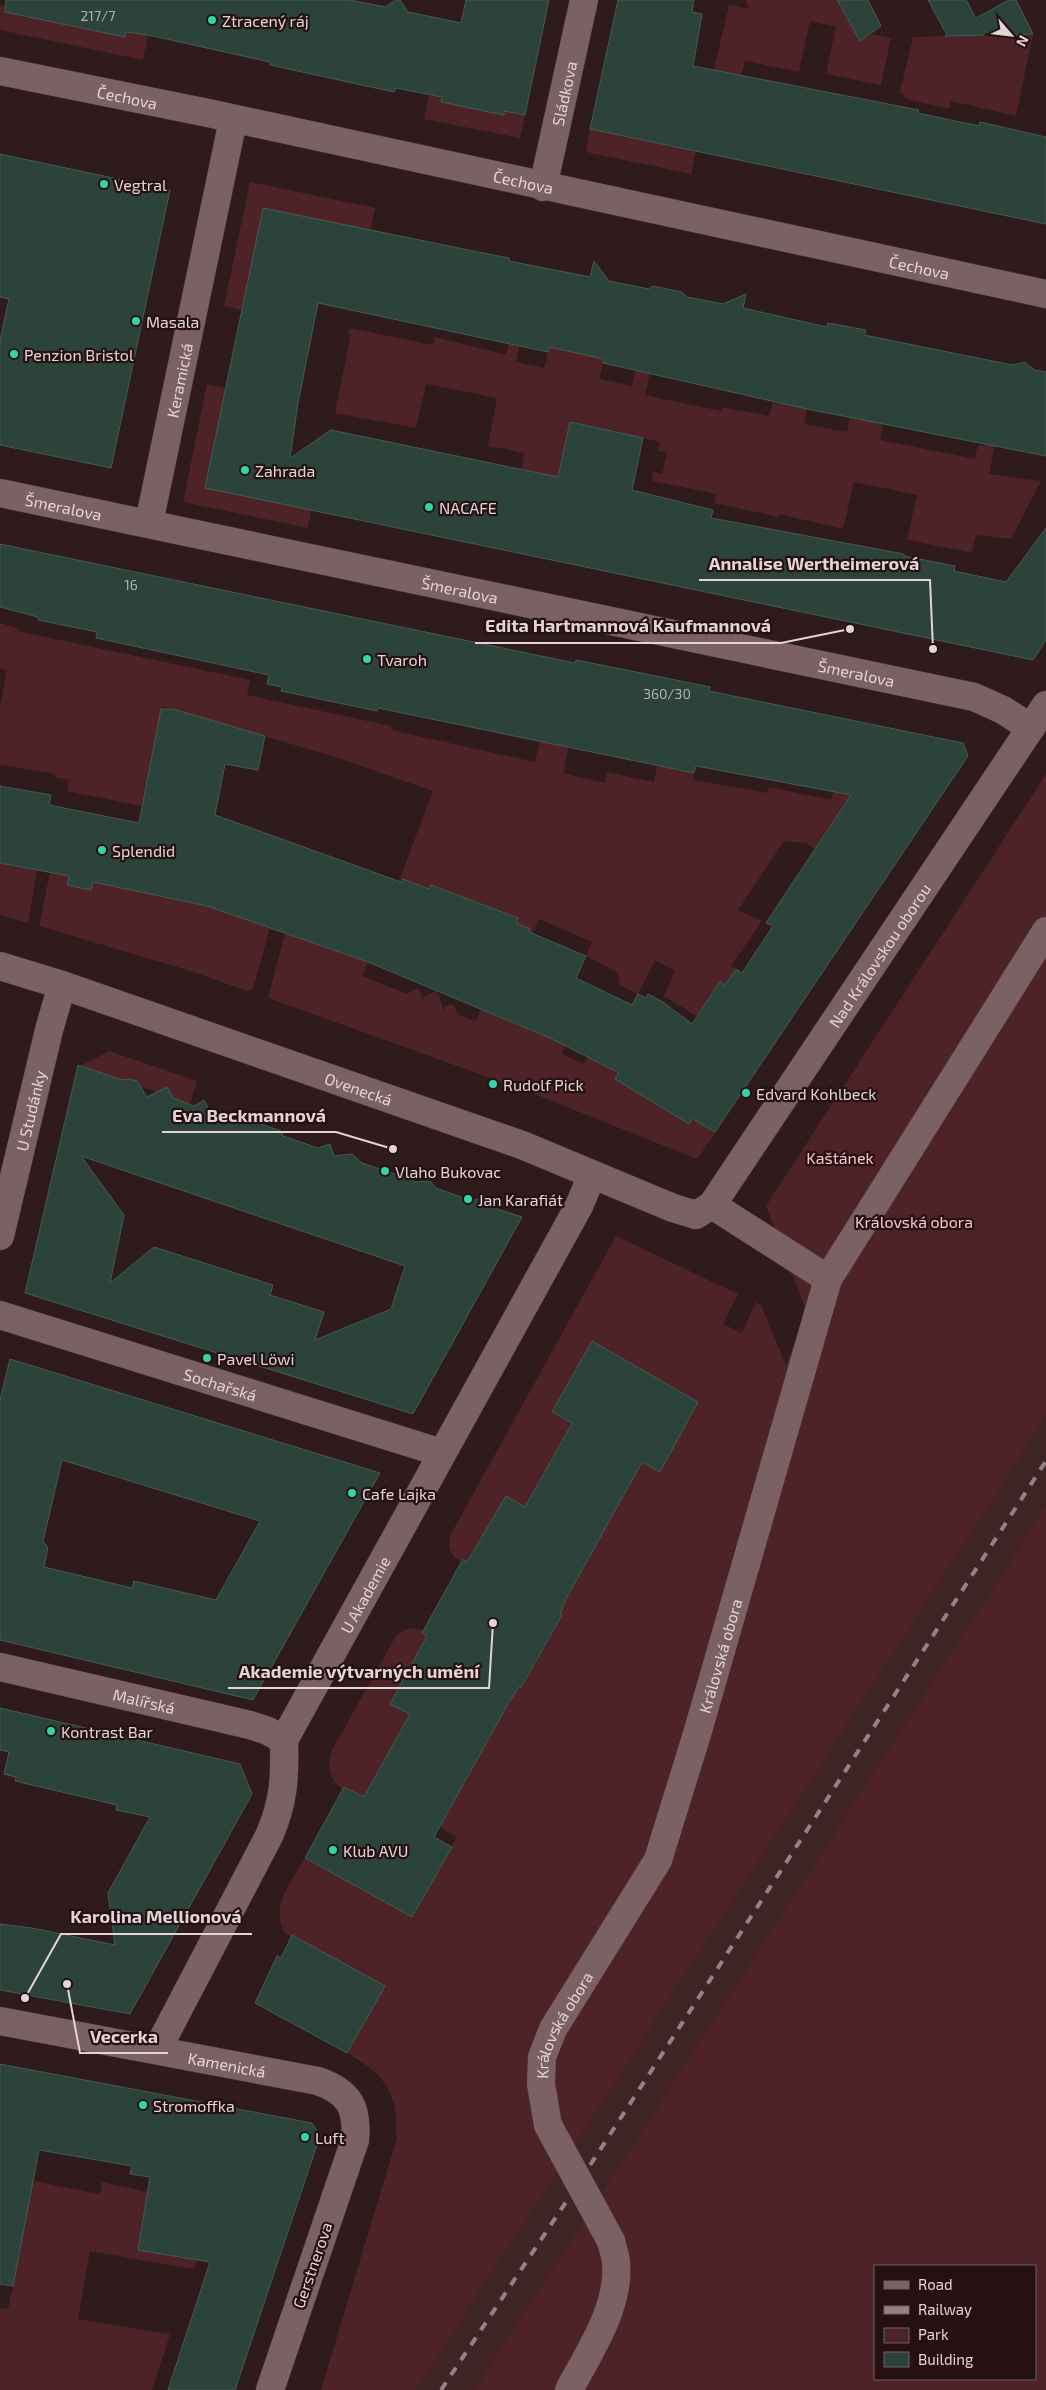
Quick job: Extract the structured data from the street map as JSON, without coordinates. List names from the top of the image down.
{
  "streets": {
    "street": [
      "Sládkova",
      "Čechova",
      "Keramická",
      "Šmeralova",
      "Nad Královskou oborou",
      "Ovenecká",
      "U Studánky",
      "Sochařská",
      "U Akademie",
      "Královská obora",
      "Malířská",
      "Kamenická",
      "Gerstnerova"
    ]
  },
  "crossings": [
    ["Sládkova", "Čechova"],
    ["Čechova", "Keramická"],
    ["Keramická", "Šmeralova"],
    ["Šmeralova", "Nad Královskou oborou"],
    ["Nad Královskou oborou", "Ovenecká"],
    ["Ovenecká", "U Studánky"],
    ["Ovenecká", "U Akademie"],
    ["Sochařská", "U Akademie"],
    ["U Akademie", "Malířská"],
    ["Kamenická", "Gerstnerova"]
  ],
  "parks": ["Kaštánek", "Královská obora"],
  "places": [
    "Ztracený ráj",
    "Vegtral",
    "Masala",
    "Penzion Bristol",
    "Zahrada",
    "NACAFE",
    "Edita Hartmannová Kaufmannová",
    "Annalise Wertheimerová",
    "Tvaroh",
    "Splendid",
    "Rudolf Pick",
    "Edvard Kohlbeck",
    "Eva Beckmannová",
    "Vlaho Bukovac",
    "Jan Karafiát",
    "Pavel Löwi",
    "Cafe Lajka",
    "Akademie výtvarných umění",
    "Kontrast Bar",
    "Klub AVU",
    "Vecerka",
    "Karolina Mellionová",
    "Stromoffka",
    "Luft"
  ],
  "house_numbers": ["217/7", "16", "360/30"],
  "legend": [
    "Road",
    "Railway",
    "Park",
    "Building"
  ],
  "north": "bottom right"
}
